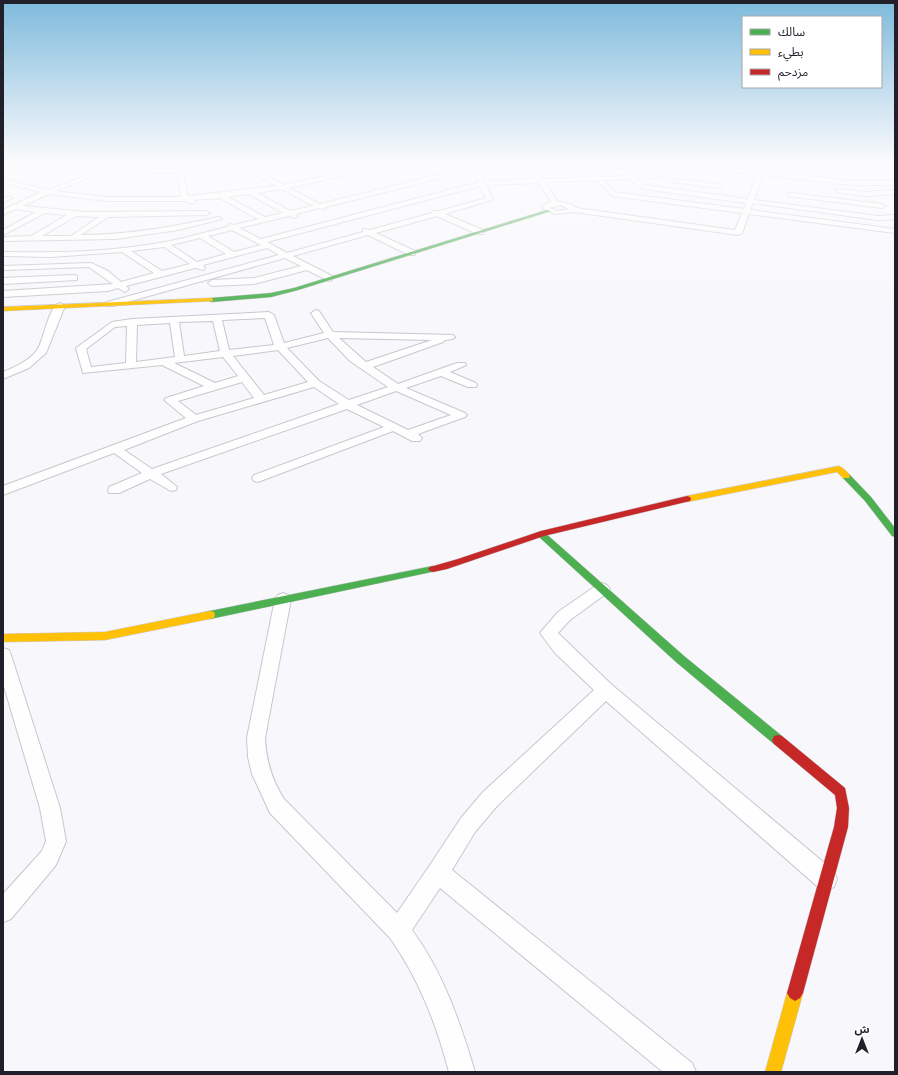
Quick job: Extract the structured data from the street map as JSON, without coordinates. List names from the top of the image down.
{
  "legend": ["سالك", "بطيء", "مزدحم"],
  "north": "top"
}
